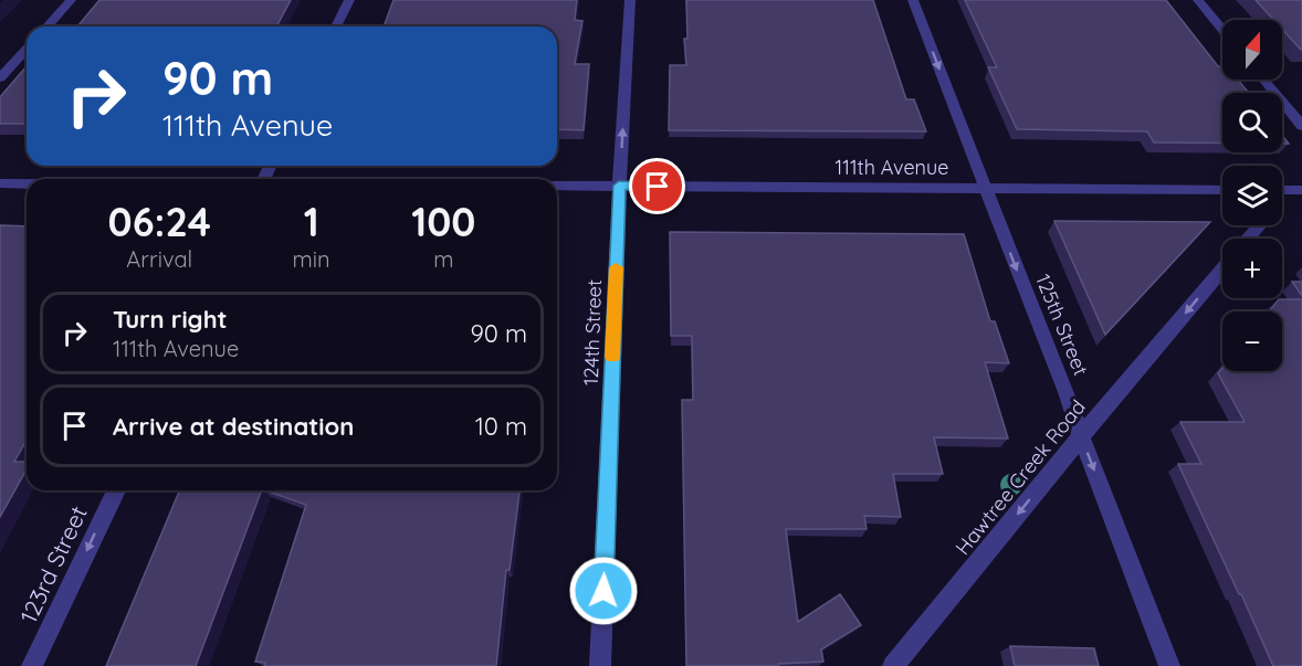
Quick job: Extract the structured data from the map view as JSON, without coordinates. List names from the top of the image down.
{
  "streets": {
    "street": [
      "111th Avenue",
      "125th Street",
      "124th Street",
      "Hawtree Creek Road",
      "123rd Street"
    ]
  },
  "crossings": [
    ["111th Avenue", "125th Street"],
    ["111th Avenue", "124th Street"],
    ["125th Street", "Hawtree Creek Road"]
  ],
  "one_way": ["125th Street", "Hawtree Creek Road", "123rd Street"],
  "north": "top",
  "page": {
    "map_buttons": ["+", "−"],
    "turn": ["90 m", "111th Avenue"],
    "eta": [
      "06:24",
      "Arrival",
      "1",
      "min",
      "100",
      "m"
    ],
    "list": [
      {
        "name": "Turn right",
        "note": "111th Avenue",
        "value": "90 m"
      },
      {
        "name": "Arrive at destination",
        "value": "10 m"
      }
    ]
  }
}
